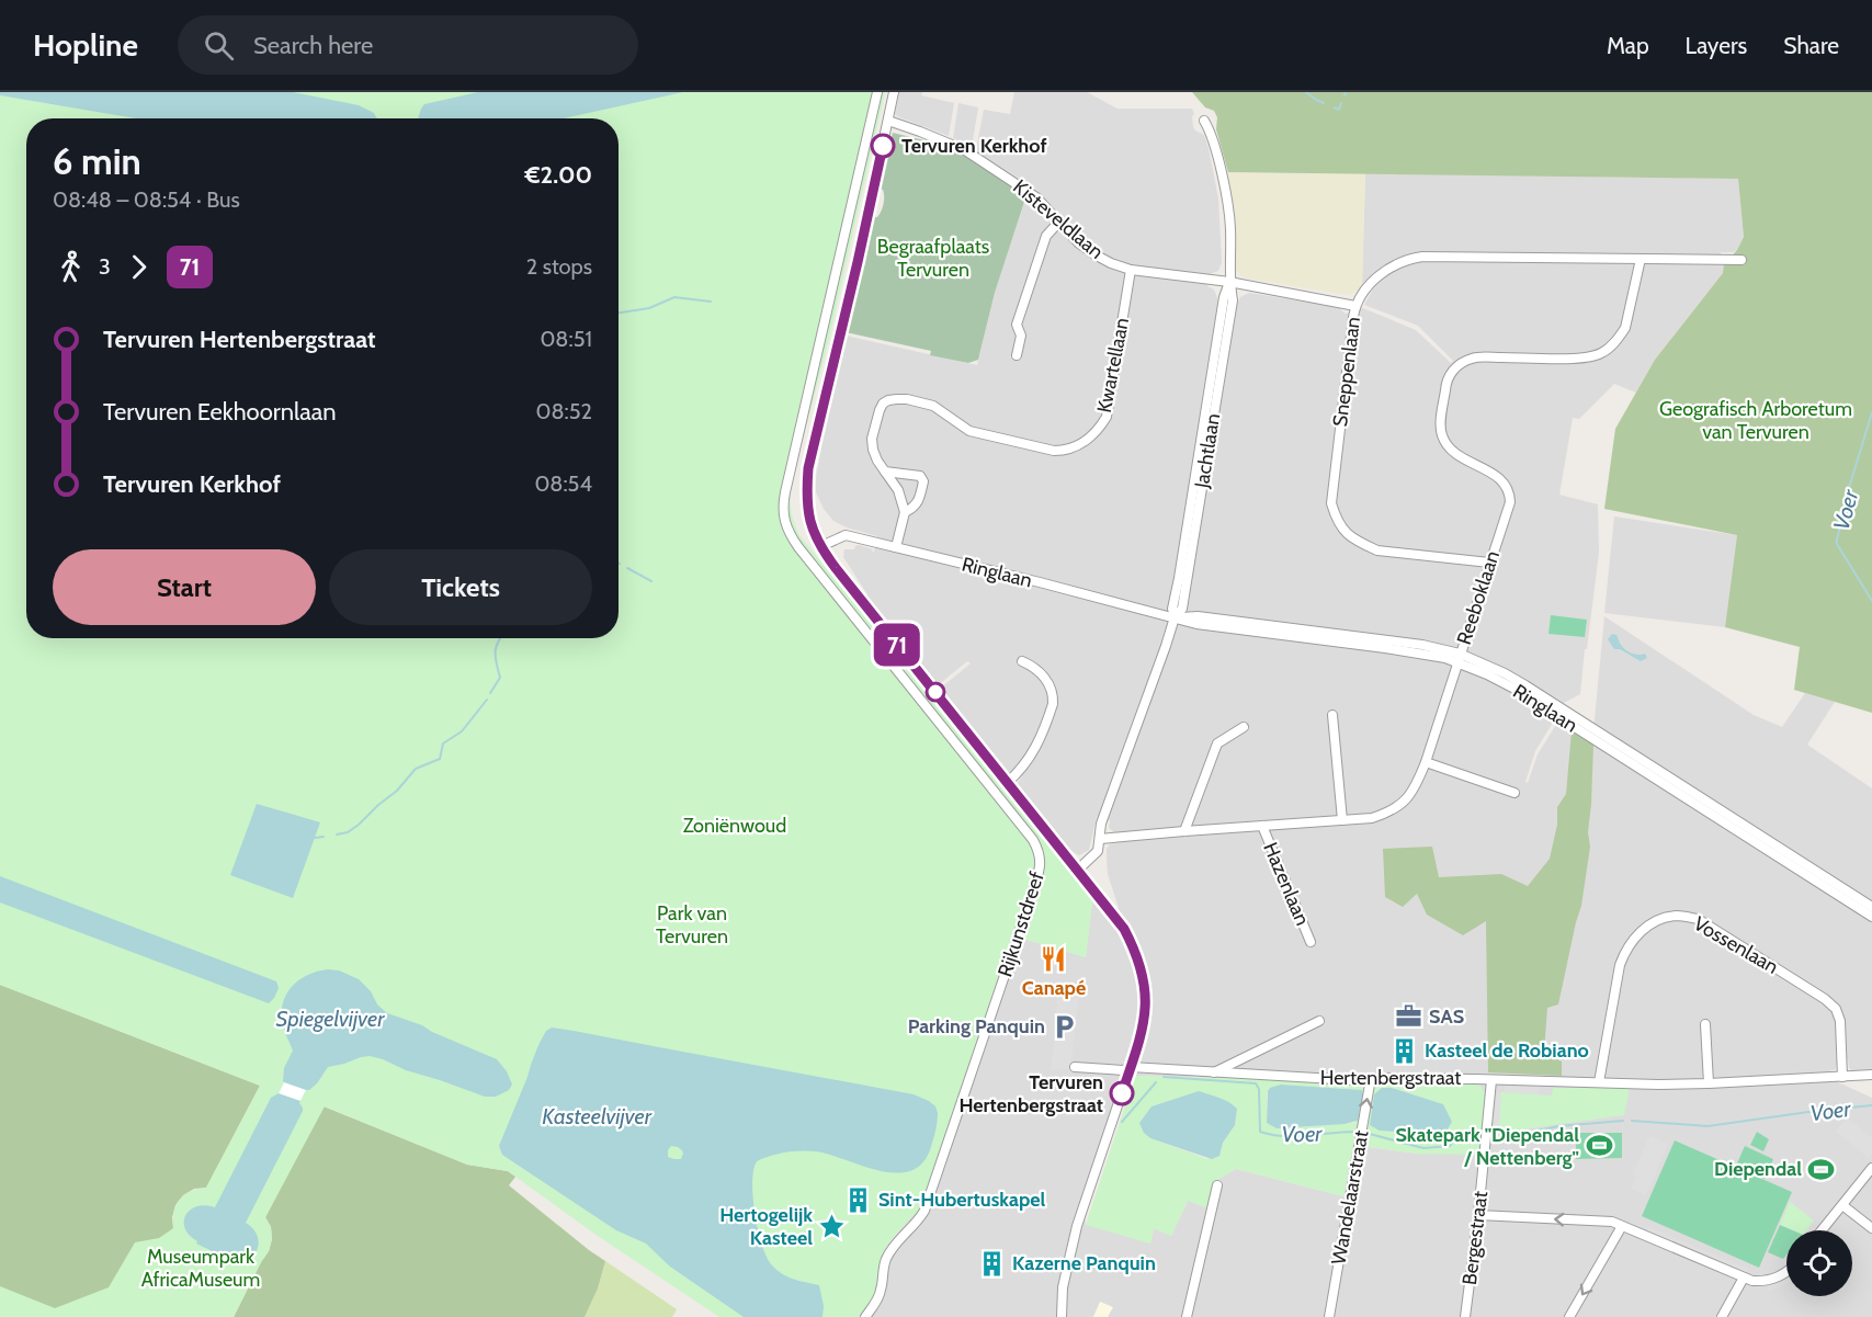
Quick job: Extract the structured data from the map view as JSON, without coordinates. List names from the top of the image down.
{
  "streets": {
    "street": [
      "Kisteveldlaan",
      "Kwartellaan",
      "Sneppenlaan",
      "Jachtlaan",
      "Ringlaan",
      "Reeboklaan",
      "Hazenlaan",
      "Rijkunstdreef",
      "Vossenlaan",
      "Hertenbergstraat",
      "Wandelaarstraat",
      "Bergestraat"
    ]
  },
  "crossings": [
    ["Kisteveldlaan", "Kwartellaan"],
    ["Kisteveldlaan", "Sneppenlaan"],
    ["Kisteveldlaan", "Jachtlaan"],
    ["Sneppenlaan", "Reeboklaan"],
    ["Jachtlaan", "Ringlaan"],
    ["Jachtlaan", "Reeboklaan"],
    ["Ringlaan", "Reeboklaan"],
    ["Reeboklaan", "Hazenlaan"],
    ["Vossenlaan", "Hertenbergstraat"],
    ["Hertenbergstraat", "Wandelaarstraat"],
    ["Hertenbergstraat", "Bergestraat"]
  ],
  "one_way": ["Wandelaarstraat"],
  "water": ["Voer", "Spiegelvijver", "Kasteelvijver"],
  "parks": [
    "Begraafplaats Tervuren",
    "Geografisch Arboretum van Tervuren",
    "Zoniënwoud",
    "Park van Tervuren",
    "Museumpark AfricaMuseum"
  ],
  "places": {
    "other": ["Tervuren Kerkhof", "Tervuren Hertenbergstraat"],
    "restaurant": ["Canapé"],
    "office": ["SAS"],
    "parking": ["Parking Panquin"],
    "building": ["Kasteel de Robiano", "Sint-Hubertuskapel", "Kazerne Panquin"],
    "sports": ["Skatepark \"Diependal / Nettenberg\"", "Diependal"],
    "place": ["Hertogelijk Kasteel"]
  },
  "lines": ["bus line 71"],
  "page": {
    "header": "Hopline",
    "search": "Search here",
    "nav": ["Map", "Layers", "Share"],
    "on_map": "71",
    "heading": ["6 min", "08:48 – 08:54 · Bus", "€2.00"],
    "legs": ["3", "71", "2 stops"],
    "list": [
      {
        "name": "Tervuren Hertenbergstraat",
        "value": "08:51"
      },
      {
        "name": "Tervuren Eekhoornlaan",
        "value": "08:52"
      },
      {
        "name": "Tervuren Kerkhof",
        "value": "08:54"
      }
    ],
    "buttons": ["Start", "Tickets"]
  }
}
